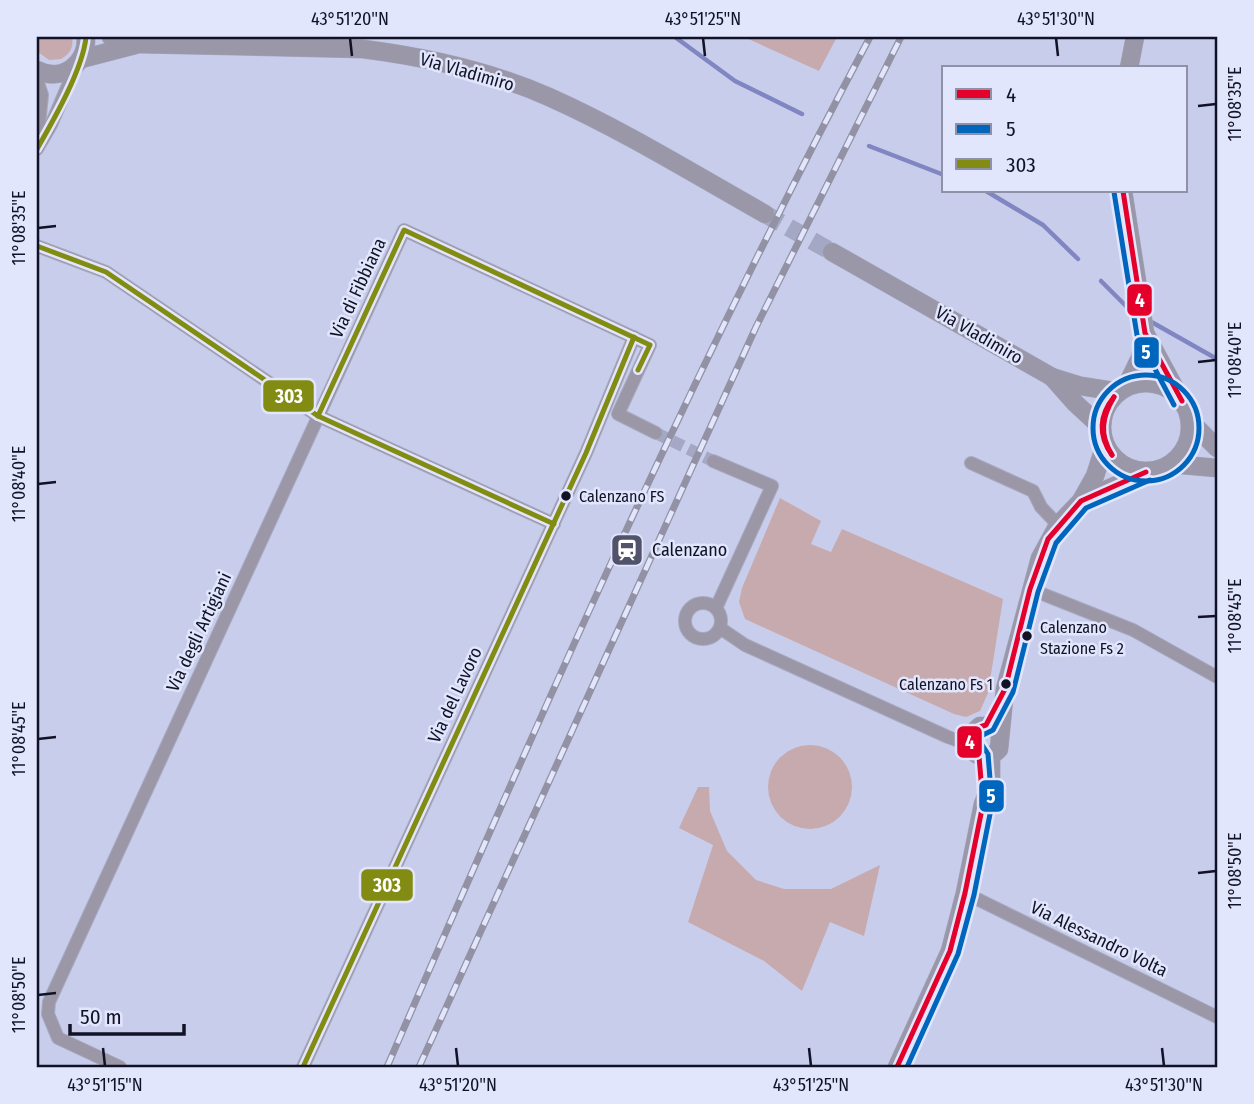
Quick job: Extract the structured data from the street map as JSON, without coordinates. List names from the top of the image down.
{
  "streets": {
    "main road": ["Via Vladimiro"],
    "street": [
      "Via di Fibbiana",
      "Via degli Artigiani",
      "Via del Lavoro",
      "Via Alessandro Volta"
    ]
  },
  "crossings": [
    ["Via di Fibbiana", "Via degli Artigiani"],
    ["Via di Fibbiana", "Via del Lavoro"]
  ],
  "places": {
    "other": ["Calenzano FS", "Calenzano Stazione Fs 2", "Calenzano Fs 1"],
    "station": ["Calenzano"]
  },
  "lines": ["transit line 303", "transit line 4", "transit line 5"],
  "legend": ["4", "5", "303"],
  "scale_bar": "50 m",
  "coordinates": [
    "43°51'20\"N",
    "43°51'25\"N",
    "43°51'30\"N",
    "11°08'35\"E",
    "11°08'40\"E",
    "11°08'45\"E",
    "11°08'50\"E",
    "43°51'15\"N"
  ]
}
